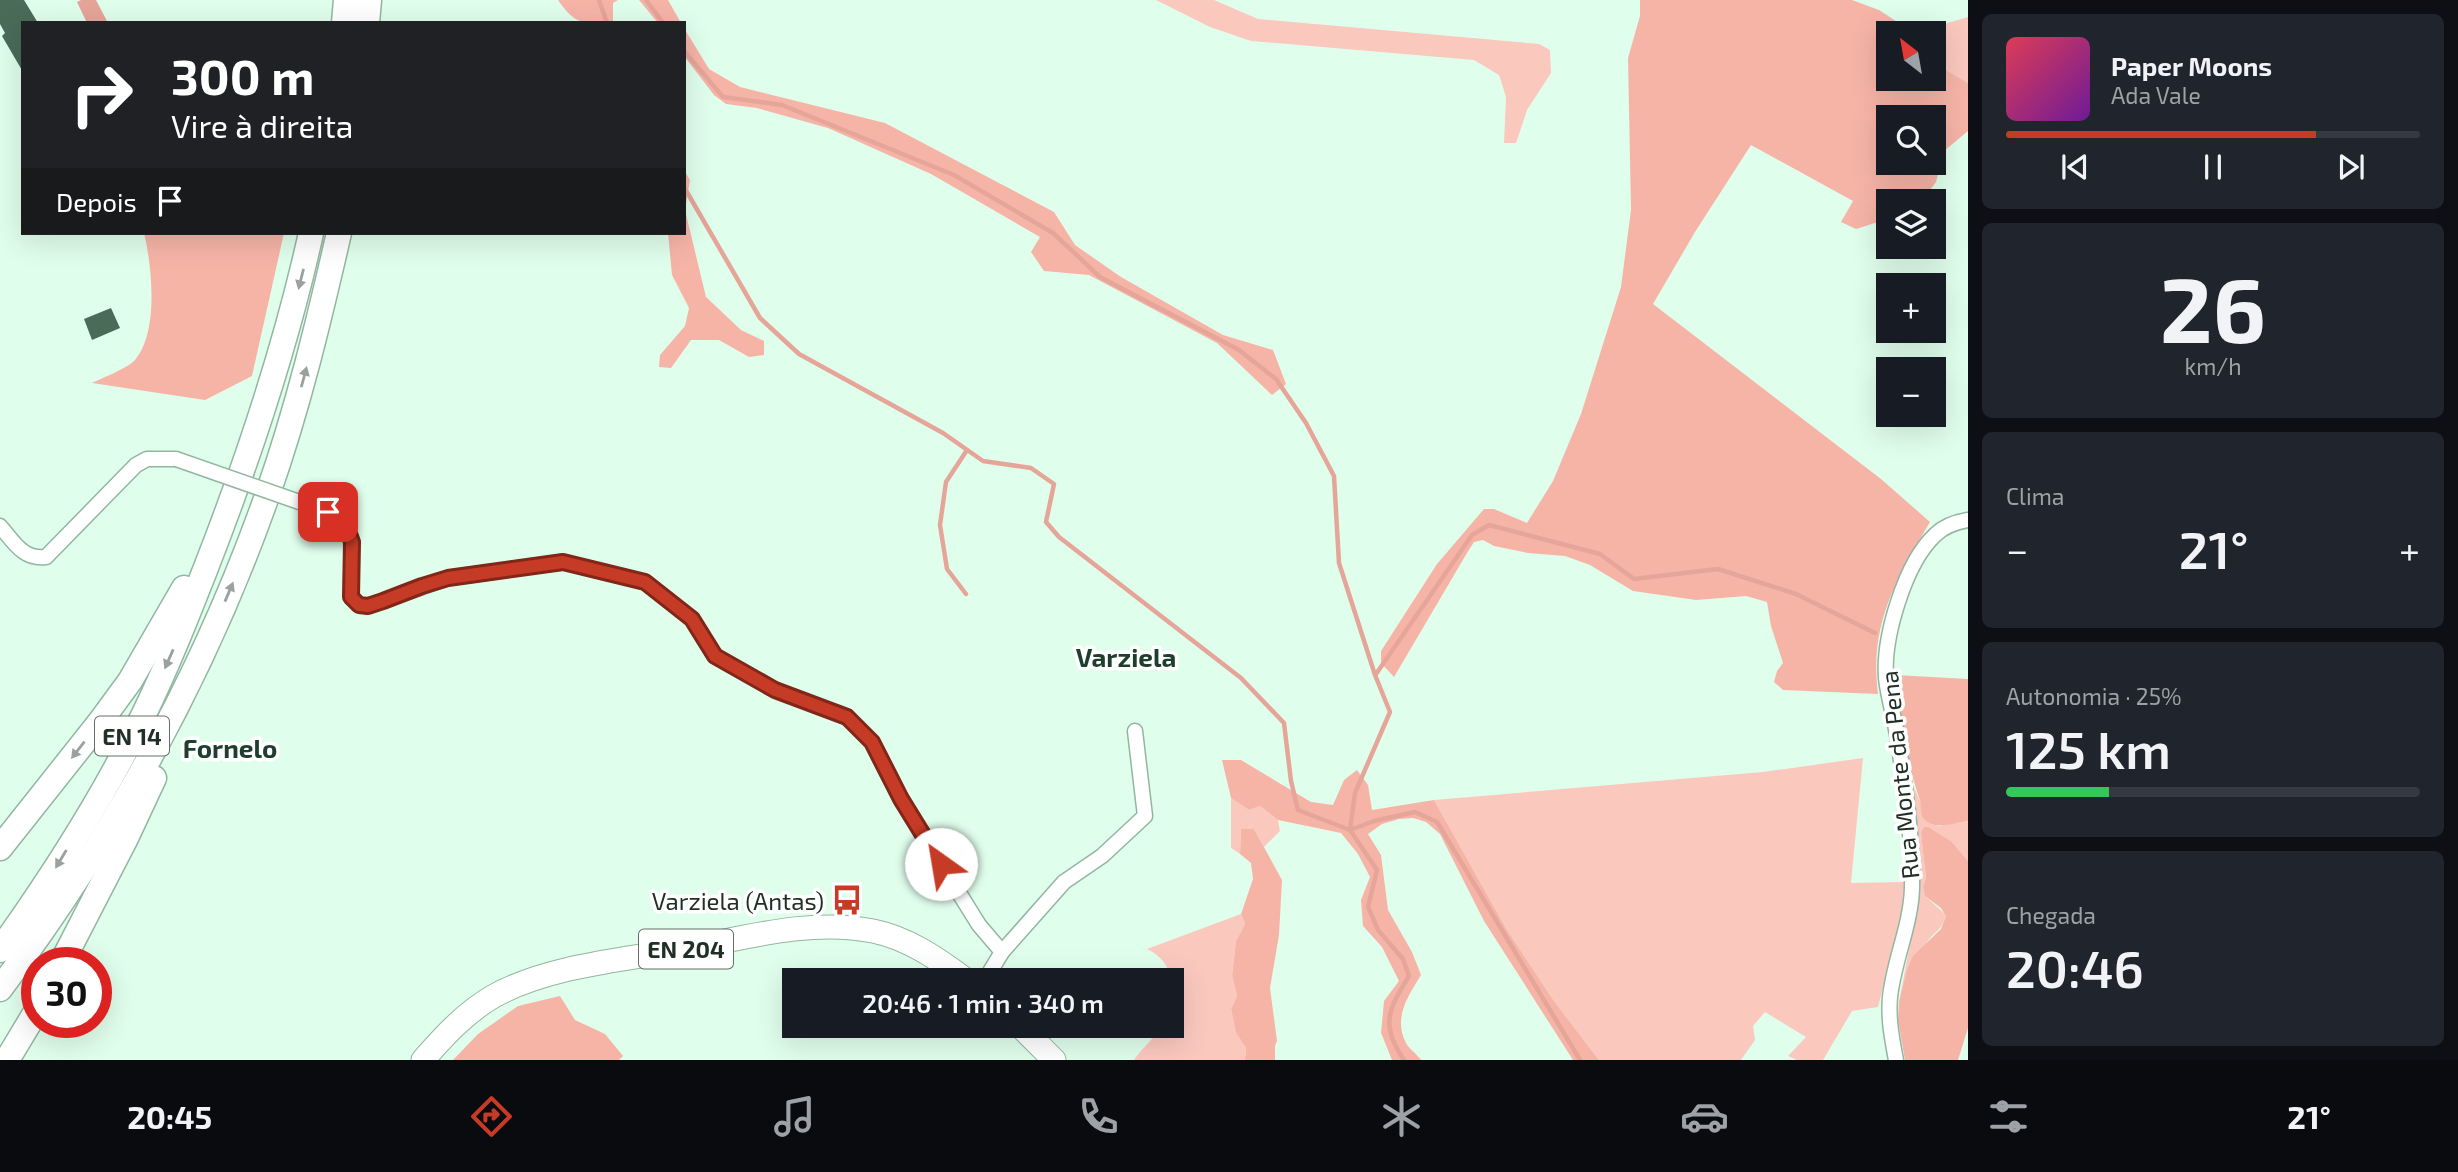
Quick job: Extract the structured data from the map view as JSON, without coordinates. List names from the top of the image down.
{
  "streets": {
    "highway": ["EN 14"],
    "main road": ["EN 204"],
    "street": ["Rua Monte da Pena"]
  },
  "districts": ["Varziela", "Fornelo"],
  "places": {
    "bus stop": ["Varziela (Antas)"]
  },
  "north": "top left",
  "page": {
    "map_buttons": ["+", "−"],
    "turn": ["300 m", "Vire à direita"],
    "song": ["Paper Moons", "Ada Vale"],
    "then": "Depois",
    "tile": [
      ["26", "km/h"],
      "Clima",
      ["Autonomia · 25%", "125 km"],
      ["Chegada", "20:46"]
    ],
    "heat": ["−", "21°", "+"],
    "limit": "30",
    "trip": "20:46 · 1 min · 340 m",
    "tabs": ["20:45", "21°"]
  }
}
